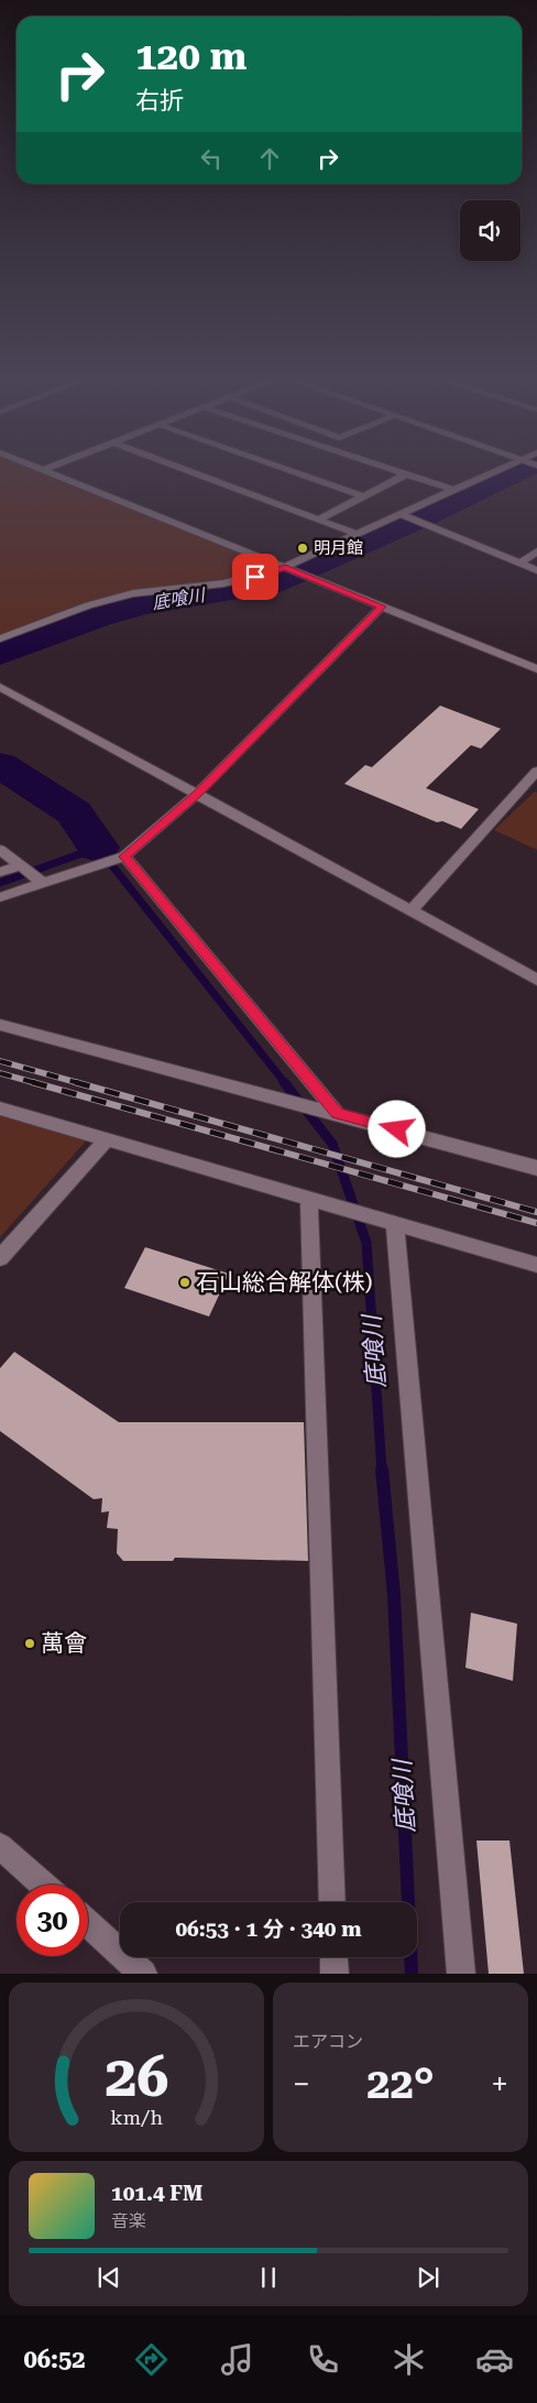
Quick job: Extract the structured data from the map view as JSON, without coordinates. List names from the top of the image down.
{
  "water": ["底喰川"],
  "places": ["明月館", "石山総合解体(株)", "萬會"],
  "page": {
    "turn": ["120 m", "右折"],
    "limit": "30",
    "trip": "06:53 · 1 分 · 340 m",
    "tile": "エアコン",
    "heat": ["−", "22°", "+"],
    "song": ["101.4 FM", "音楽"],
    "tabs": "06:52",
    "gauge": ["26", "km/h"]
  }
}
